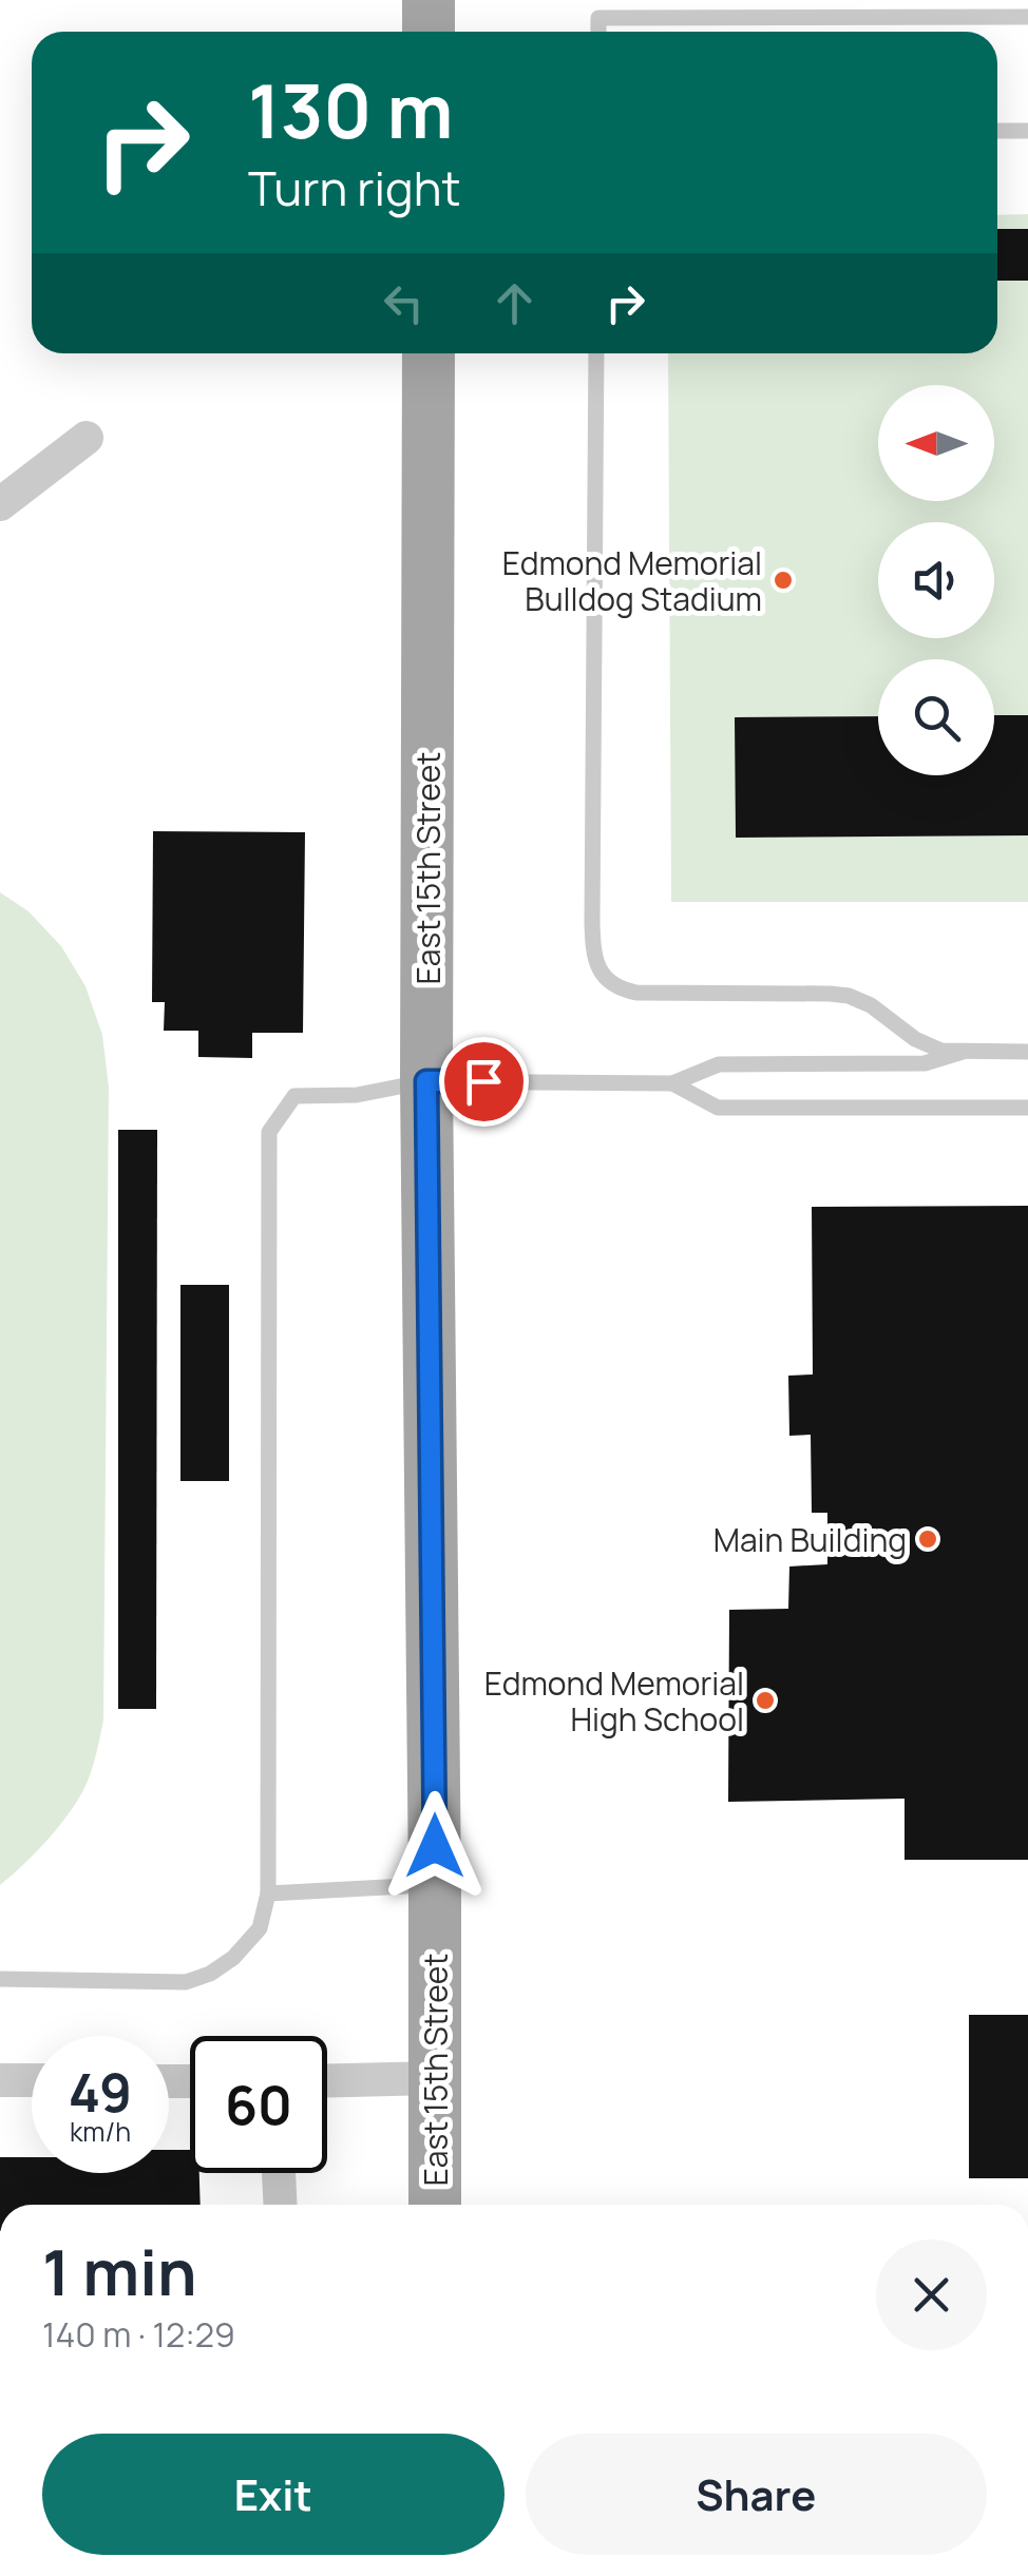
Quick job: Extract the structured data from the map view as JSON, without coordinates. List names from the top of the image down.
{
  "streets": {
    "main road": ["East 15th Street"]
  },
  "places": ["Edmond Memorial Bulldog Stadium", "Main Building", "Edmond Memorial High School"],
  "north": "left",
  "page": {
    "turn": ["130 m", "Turn right"],
    "speed": "49 km/h",
    "limit": "60",
    "heading": ["1 min", "140 m · 12:29"],
    "buttons": ["Exit", "Share"]
  }
}
